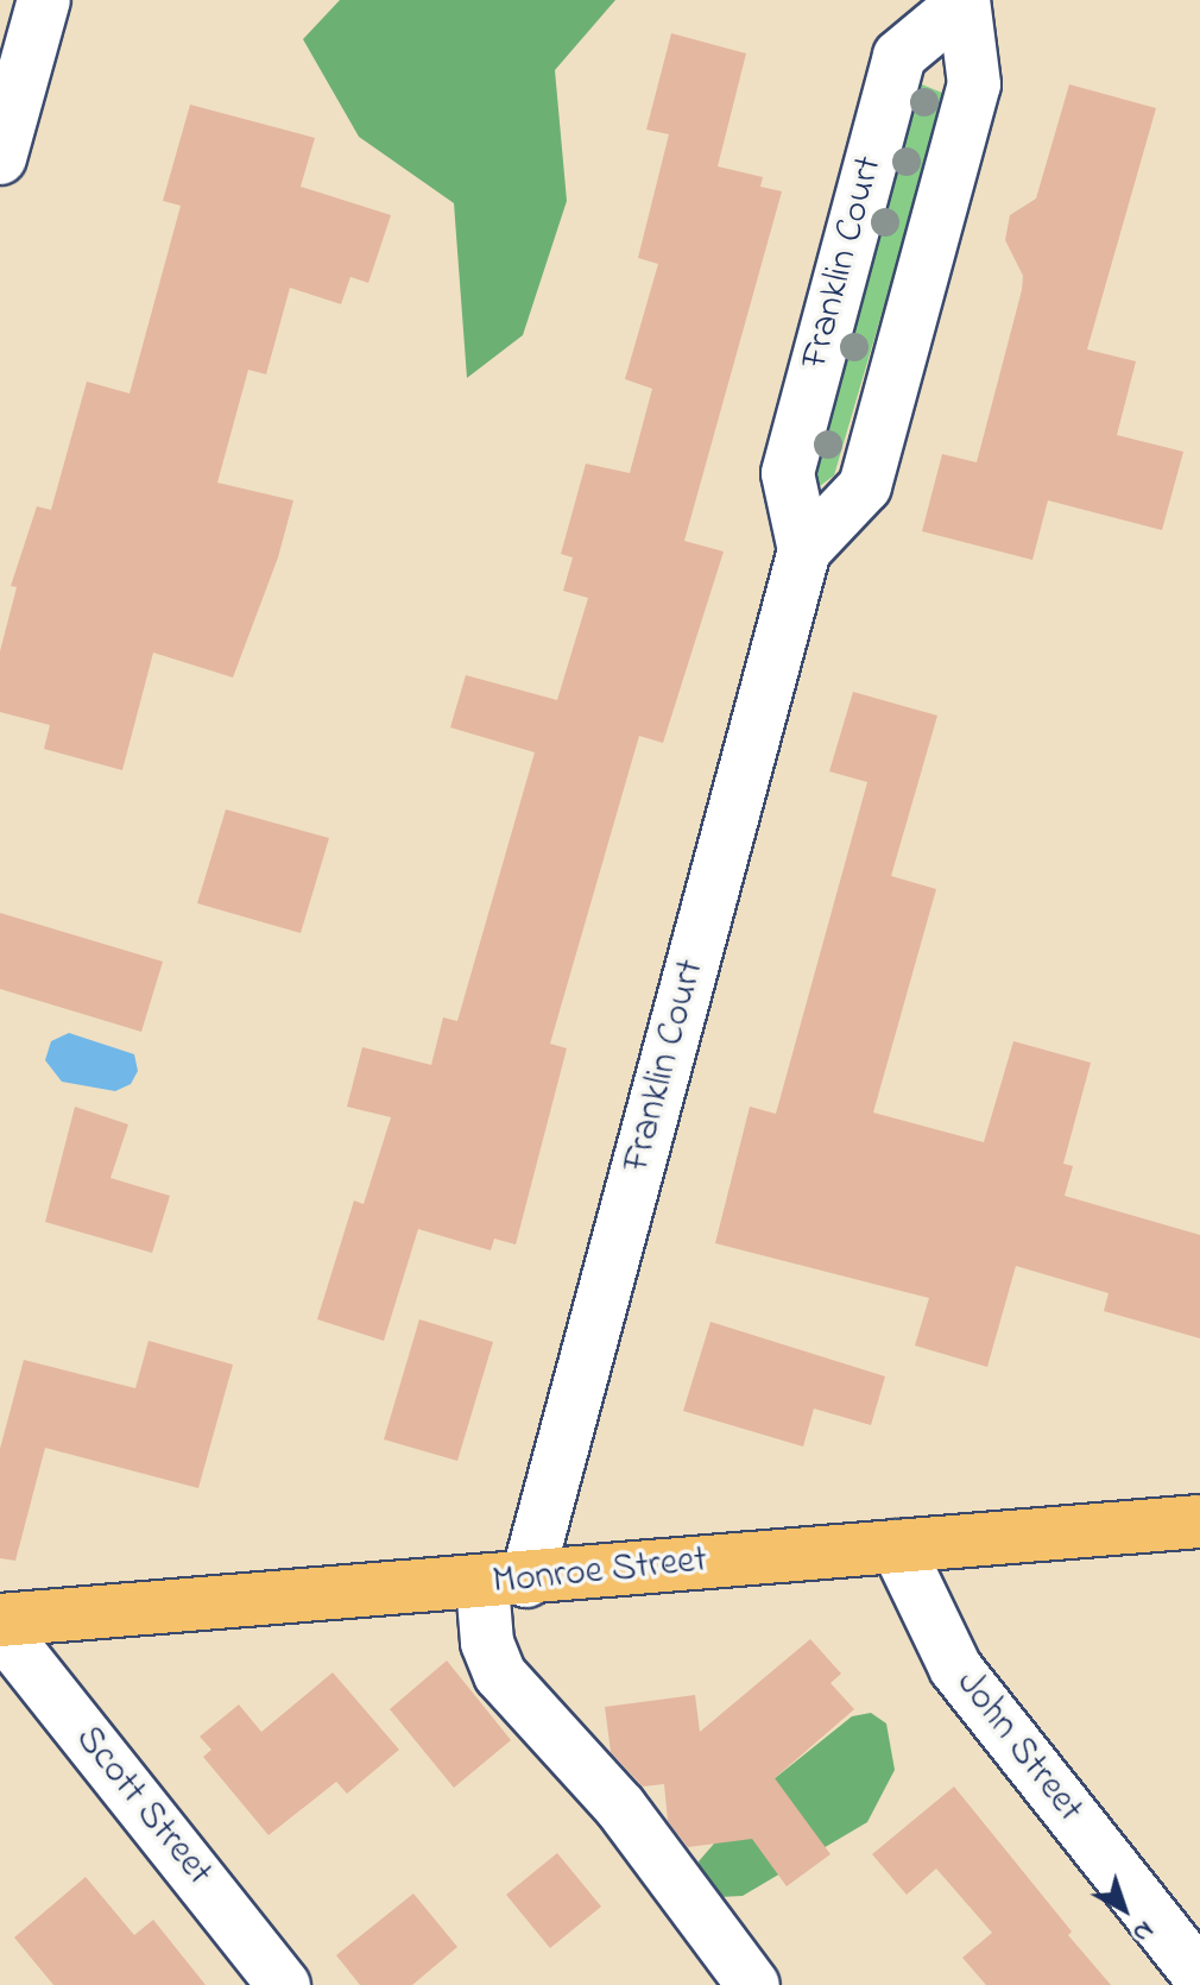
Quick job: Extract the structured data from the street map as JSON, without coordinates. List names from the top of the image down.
{
  "streets": {
    "main road": ["Monroe Street"],
    "street": ["Franklin Court", "John Street", "Scott Street"]
  },
  "crossings": [
    ["Franklin Court", "Monroe Street"],
    ["Monroe Street", "John Street"]
  ],
  "north": "bottom right"
}
